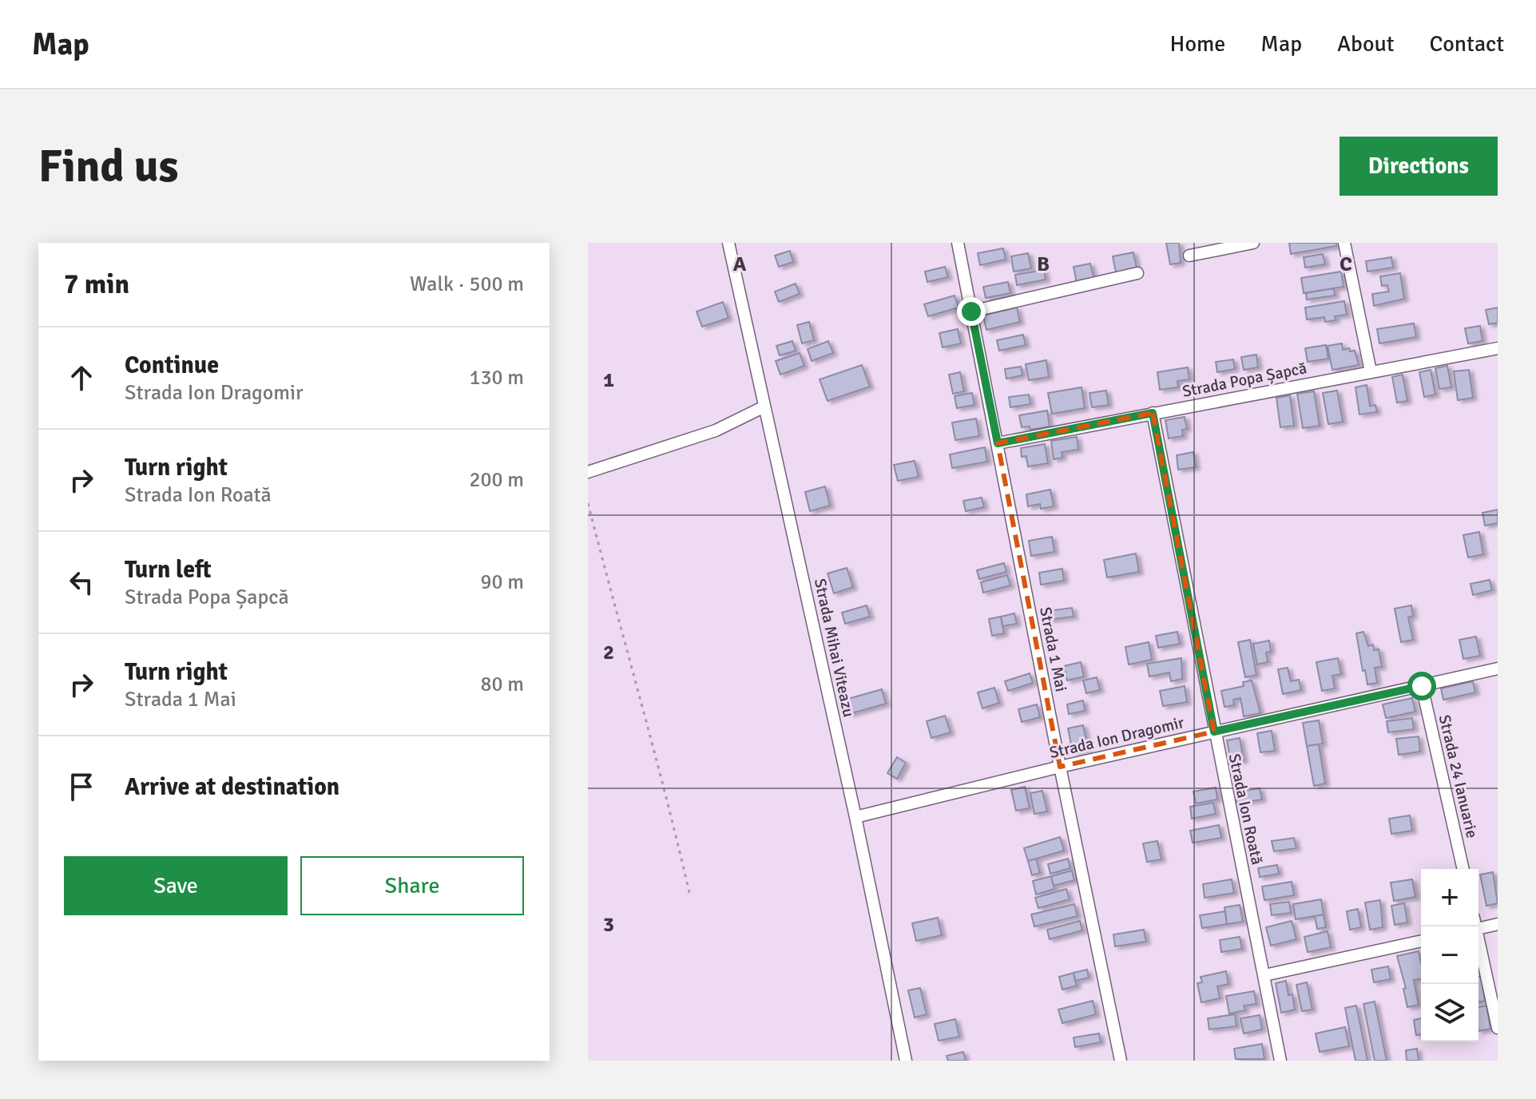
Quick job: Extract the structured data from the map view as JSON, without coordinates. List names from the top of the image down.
{
  "streets": {
    "street": [
      "Strada Popa Șapcă",
      "Strada Mihai Viteazu",
      "Strada 1 Mai",
      "Strada Ion Dragomir",
      "Strada 24 Ianuarie",
      "Strada Ion Roată"
    ]
  },
  "crossings": [
    ["Strada Popa Șapcă", "Strada 1 Mai"],
    ["Strada Popa Șapcă", "Strada Ion Roată"],
    ["Strada Mihai Viteazu", "Strada Ion Dragomir"],
    ["Strada 1 Mai", "Strada Ion Dragomir"],
    ["Strada Ion Dragomir", "Strada 24 Ianuarie"],
    ["Strada Ion Dragomir", "Strada Ion Roată"]
  ],
  "page": {
    "header": "Map",
    "nav": [
      "Home",
      "Map",
      "About",
      "Contact"
    ],
    "buttons": [
      "Directions",
      ["Save", "Share"]
    ],
    "title": "Find us",
    "heading": ["7 min", "Walk · 500 m"],
    "list": [
      ["Continue", "Strada Ion Dragomir", "130 m"],
      ["Turn right", "Strada Ion Roată", "200 m"],
      ["Turn left", "Strada Popa Șapcă", "90 m"],
      ["Turn right", "Strada 1 Mai", "80 m"],
      "Arrive at destination"
    ],
    "map_buttons": ["+", "−"]
  },
  "grid": {
    "columns": ["A", "B", "C"],
    "rows": ["1", "2", "3"]
  }
}
